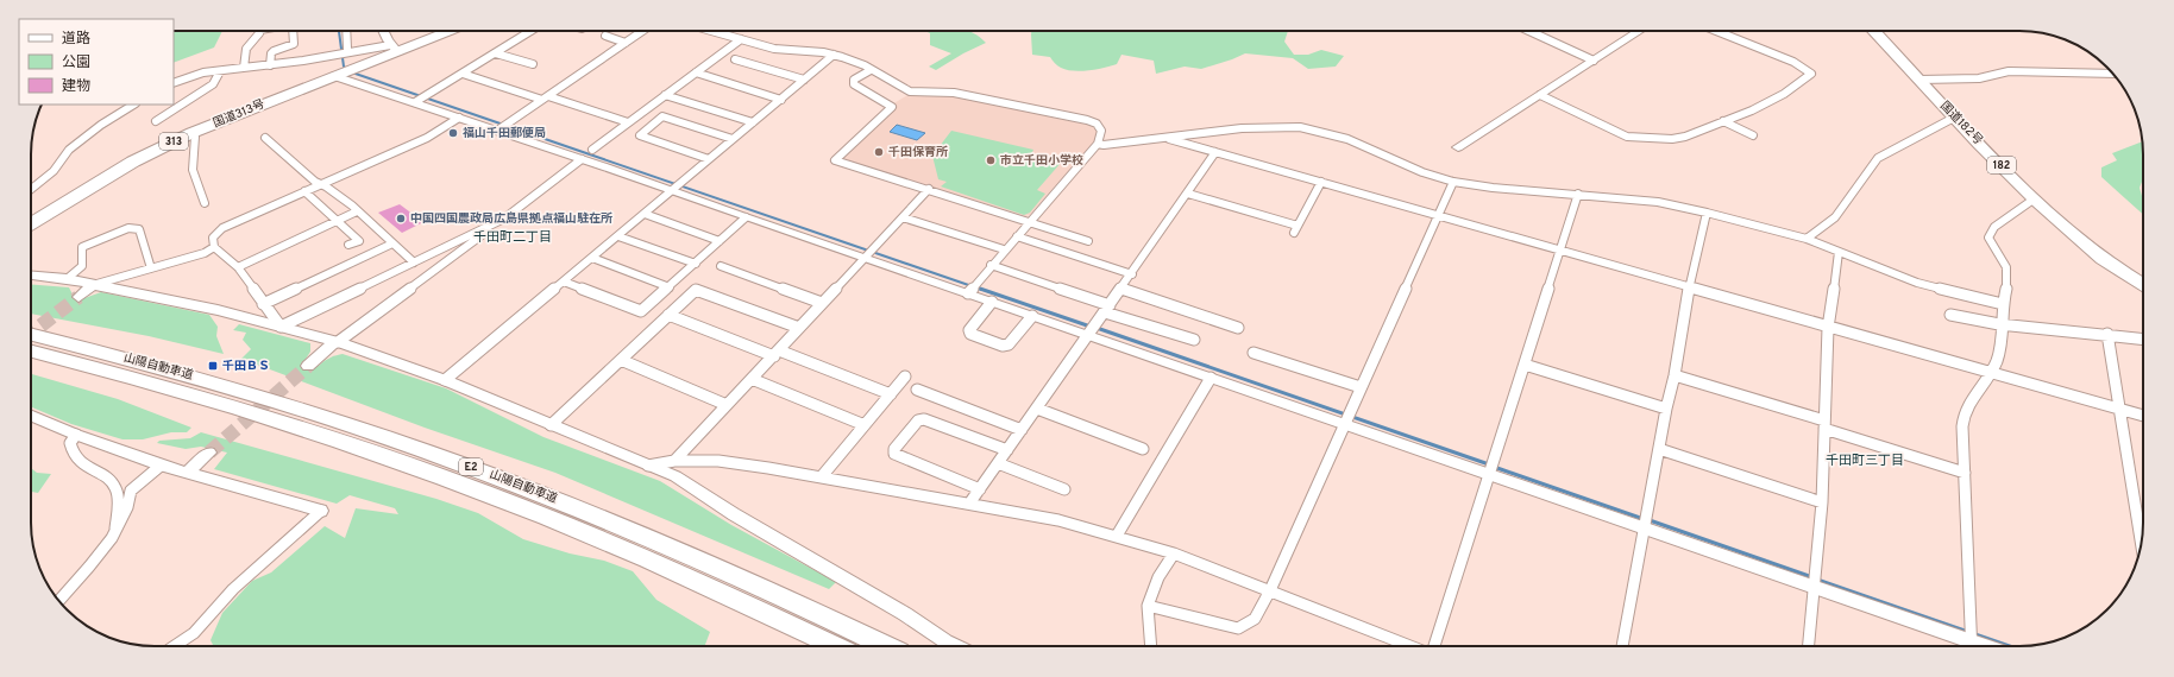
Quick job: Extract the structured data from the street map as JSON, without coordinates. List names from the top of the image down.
{
  "streets": {
    "highway": [
      "国道313号",
      "国道182号",
      "313",
      "182",
      "山陽自動車道",
      "E2"
    ]
  },
  "districts": ["千田町二丁目", "千田町三丁目"],
  "places": {
    "other": [
      "福山千田郵便局",
      "千田保育所",
      "市立千田小学校",
      "中国四国農政局広島県拠点福山駐在所"
    ],
    "transit": ["千田ＢＳ"]
  },
  "legend": ["道路", "公園", "建物"]
}
